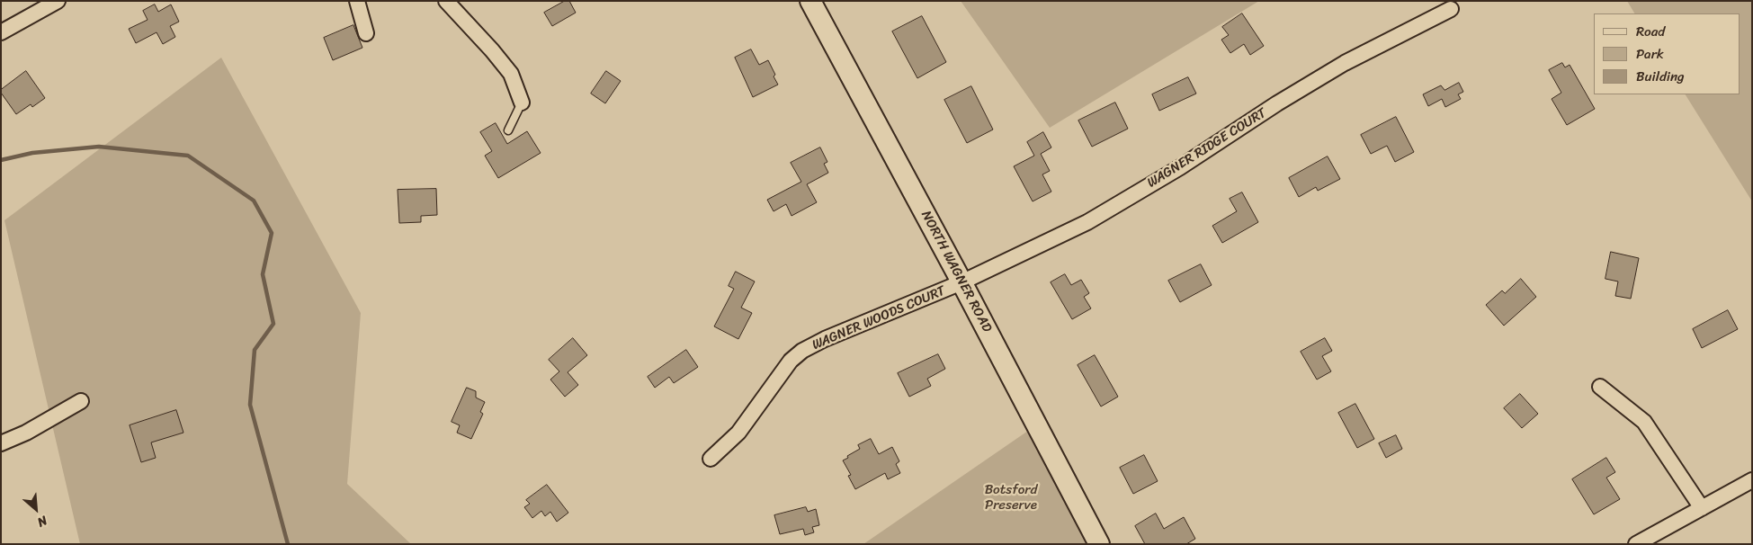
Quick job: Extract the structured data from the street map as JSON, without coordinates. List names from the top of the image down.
{
  "streets": {
    "main road": ["NORTH WAGNER ROAD"],
    "street": ["WAGNER RIDGE COURT", "WAGNER WOODS COURT"]
  },
  "crossings": [
    ["WAGNER RIDGE COURT", "NORTH WAGNER ROAD"],
    ["WAGNER RIDGE COURT", "WAGNER WOODS COURT"],
    ["NORTH WAGNER ROAD", "WAGNER WOODS COURT"]
  ],
  "parks": ["Botsford Preserve"],
  "legend": ["Road", "Park", "Building"],
  "north": "bottom right"
}
